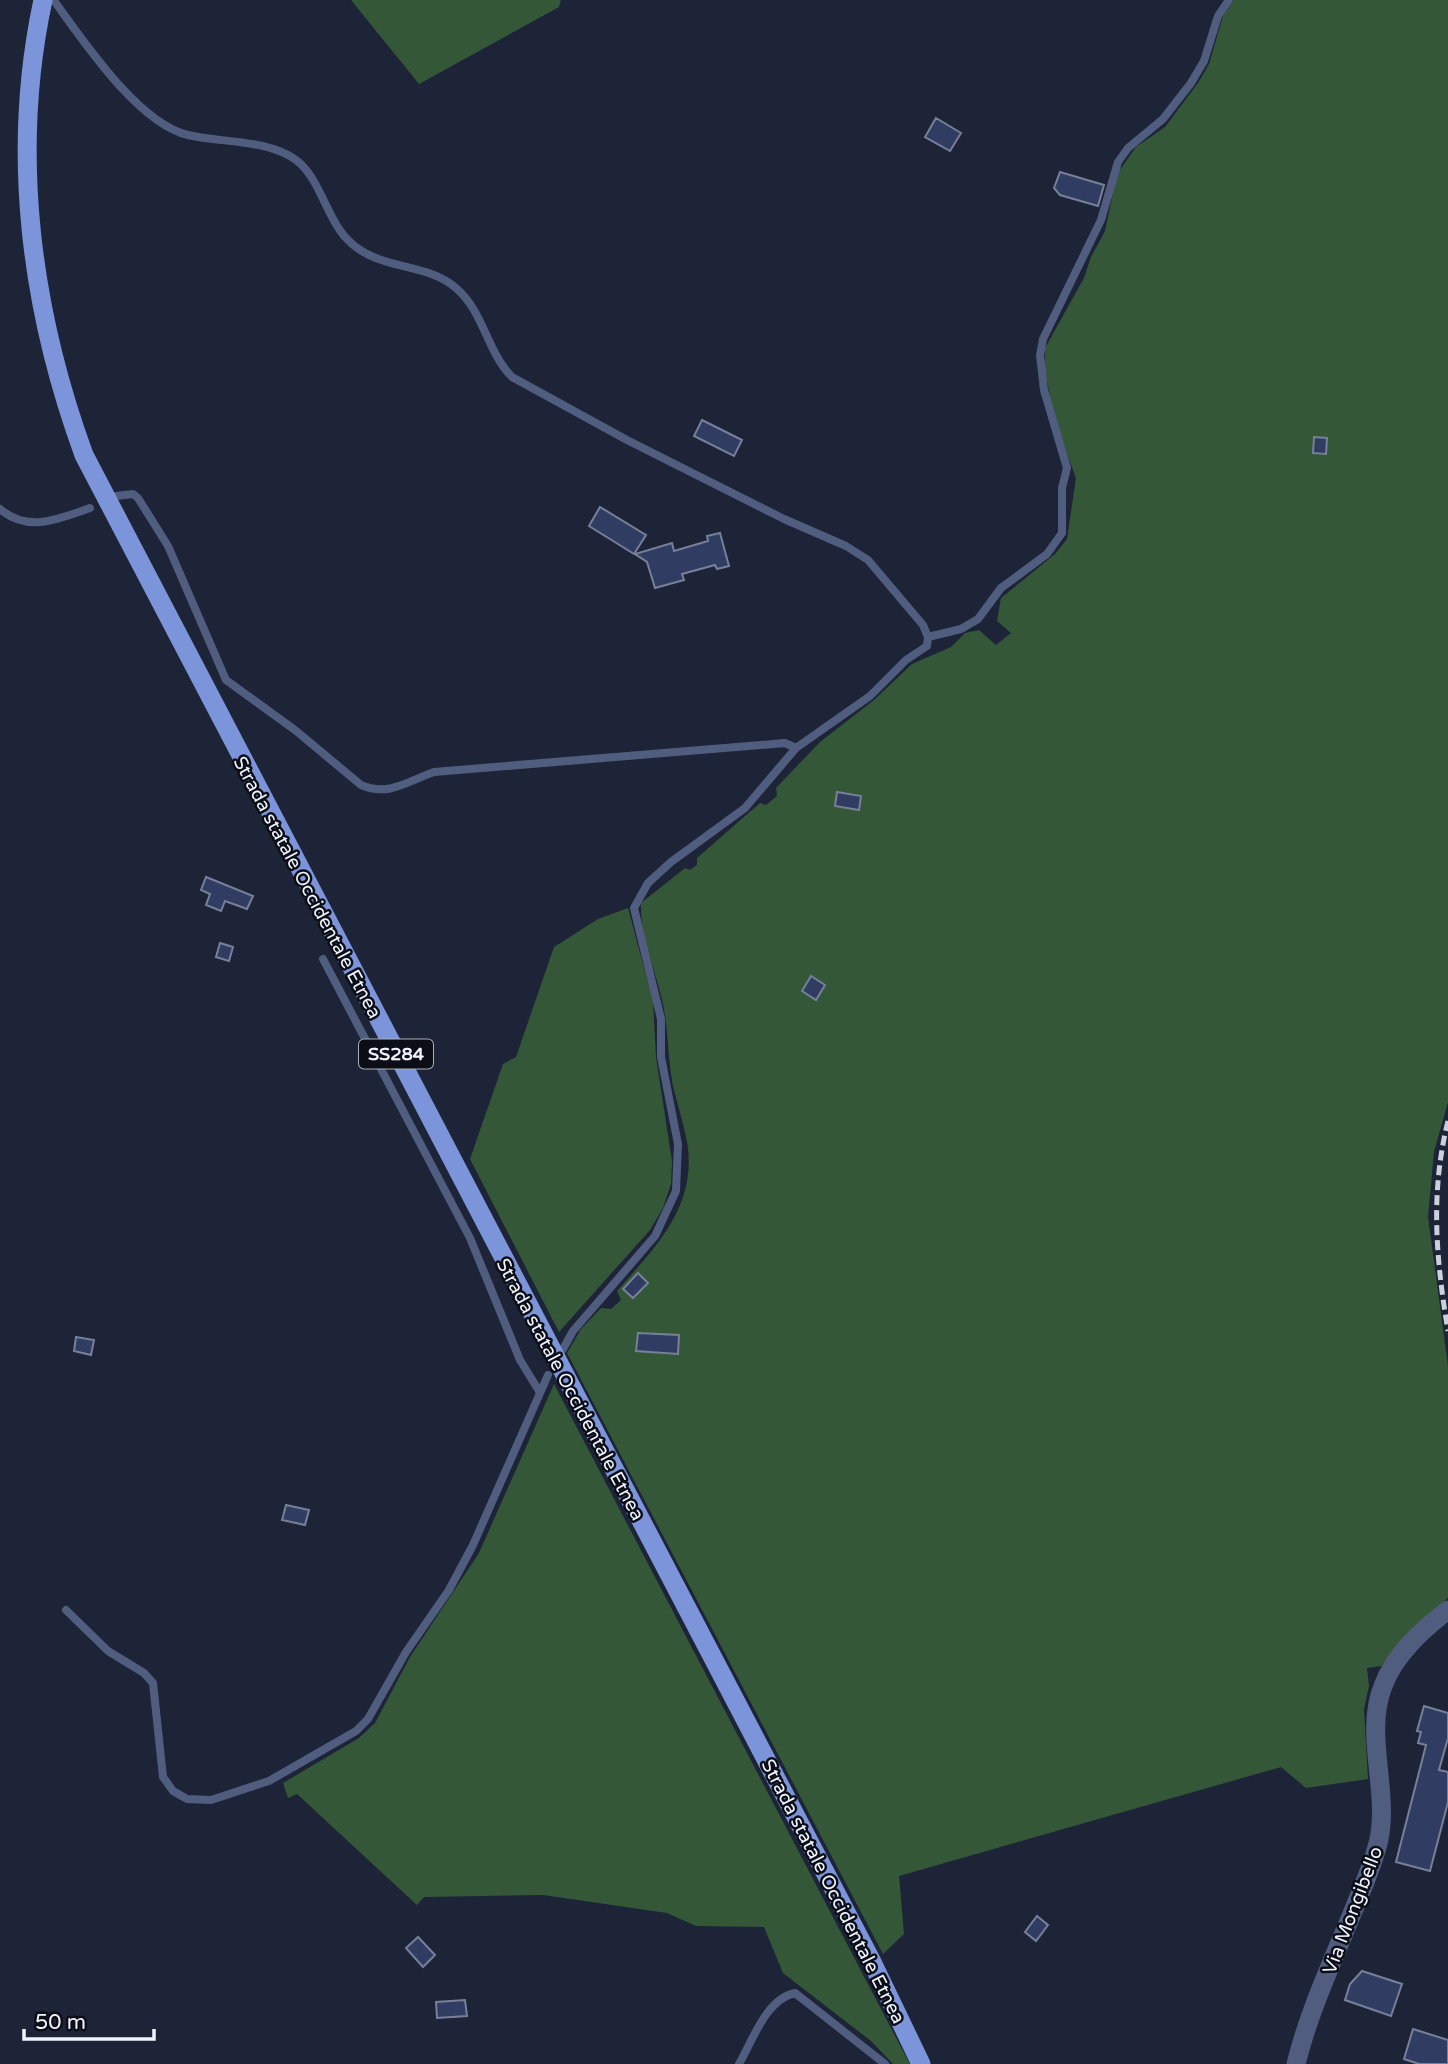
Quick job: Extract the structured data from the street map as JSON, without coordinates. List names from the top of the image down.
{
  "streets": {
    "main road": ["Strada statale Occidentale Etnea", "SS284"],
    "street": ["Via Mongibello"]
  },
  "scale_bar": "50 m"
}
